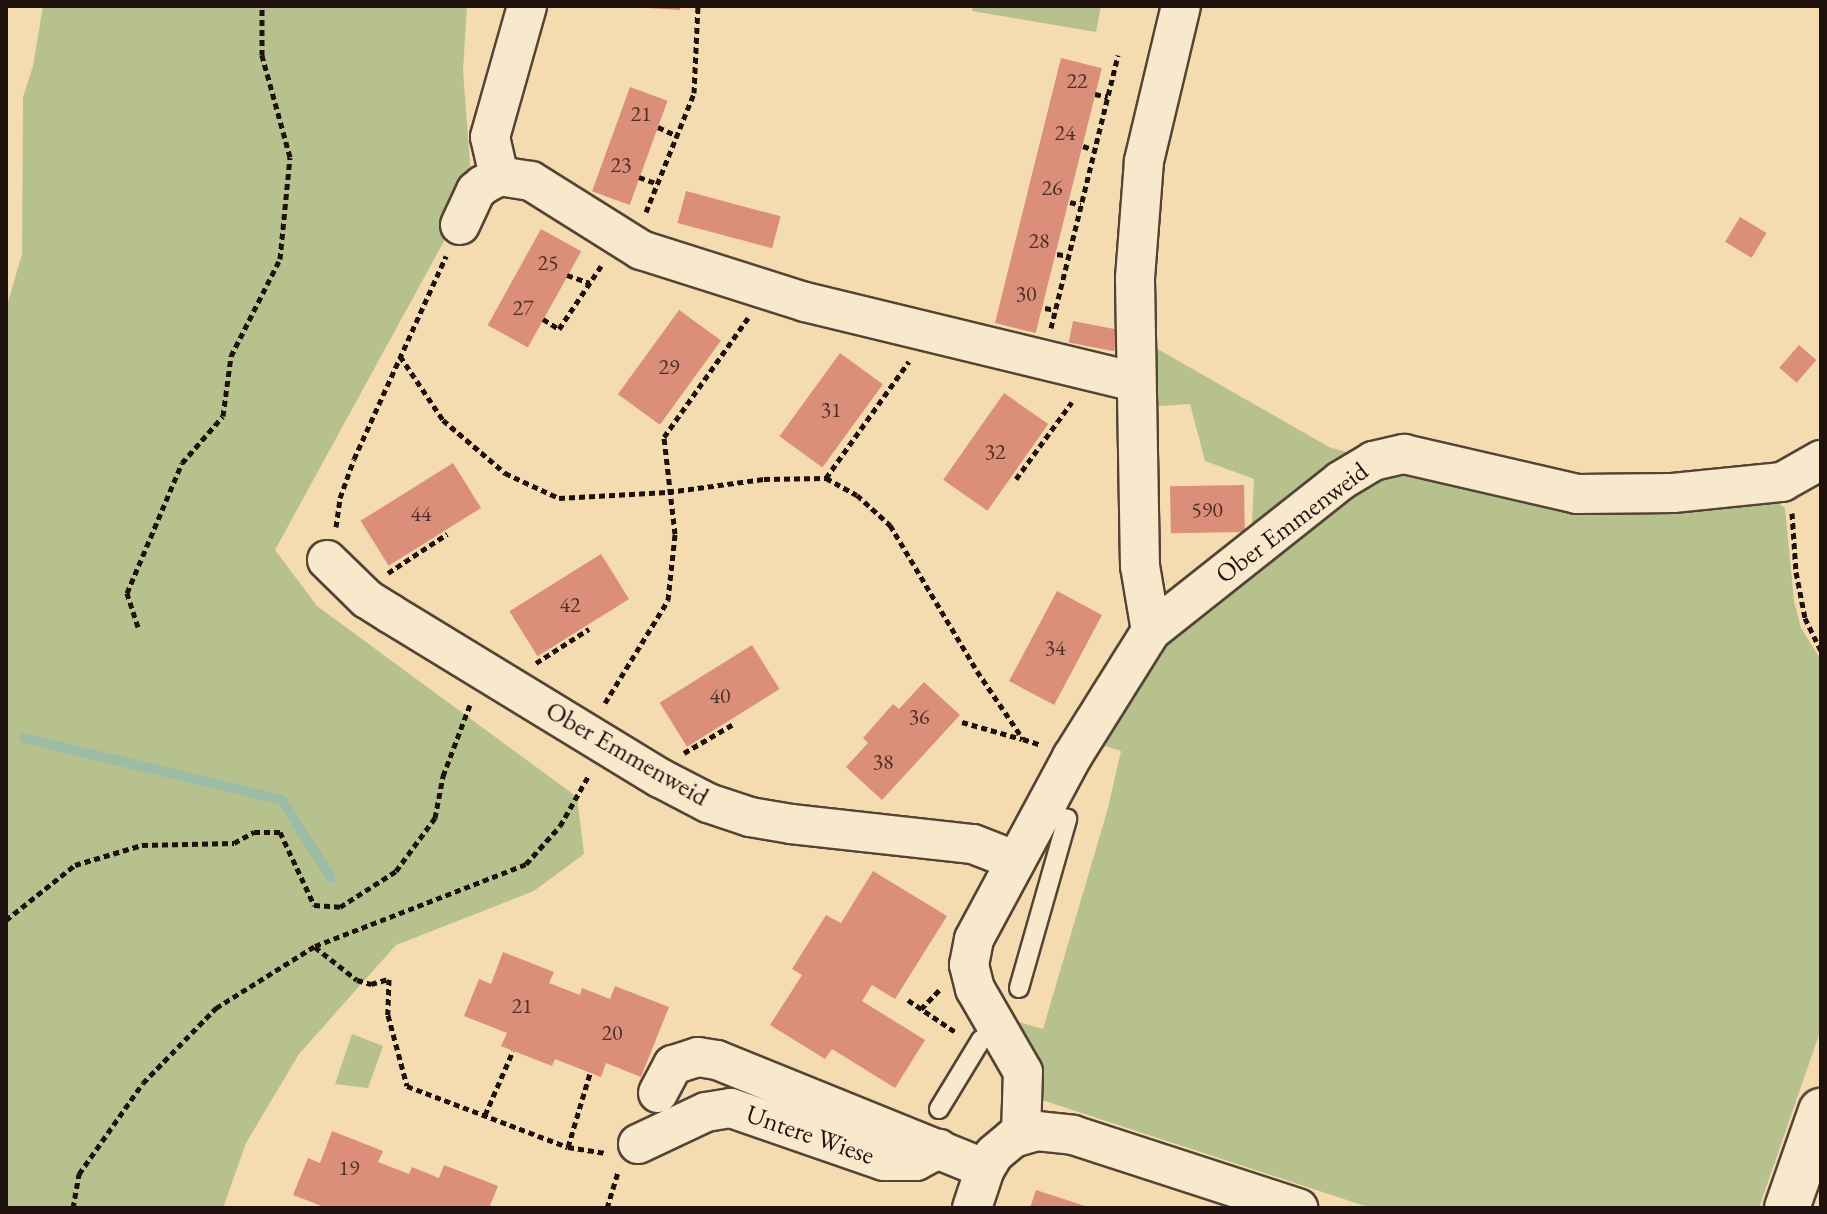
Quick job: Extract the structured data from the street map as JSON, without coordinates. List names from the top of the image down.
{
  "streets": {
    "street": ["Ober Emmenweid", "Untere Wiese"]
  },
  "house_numbers": [
    "22",
    "21",
    "24",
    "23",
    "26",
    "28",
    "25",
    "30",
    "27",
    "29",
    "31",
    "32",
    "590",
    "44",
    "42",
    "34",
    "40",
    "36",
    "38",
    "21",
    "20",
    "19"
  ]
}
